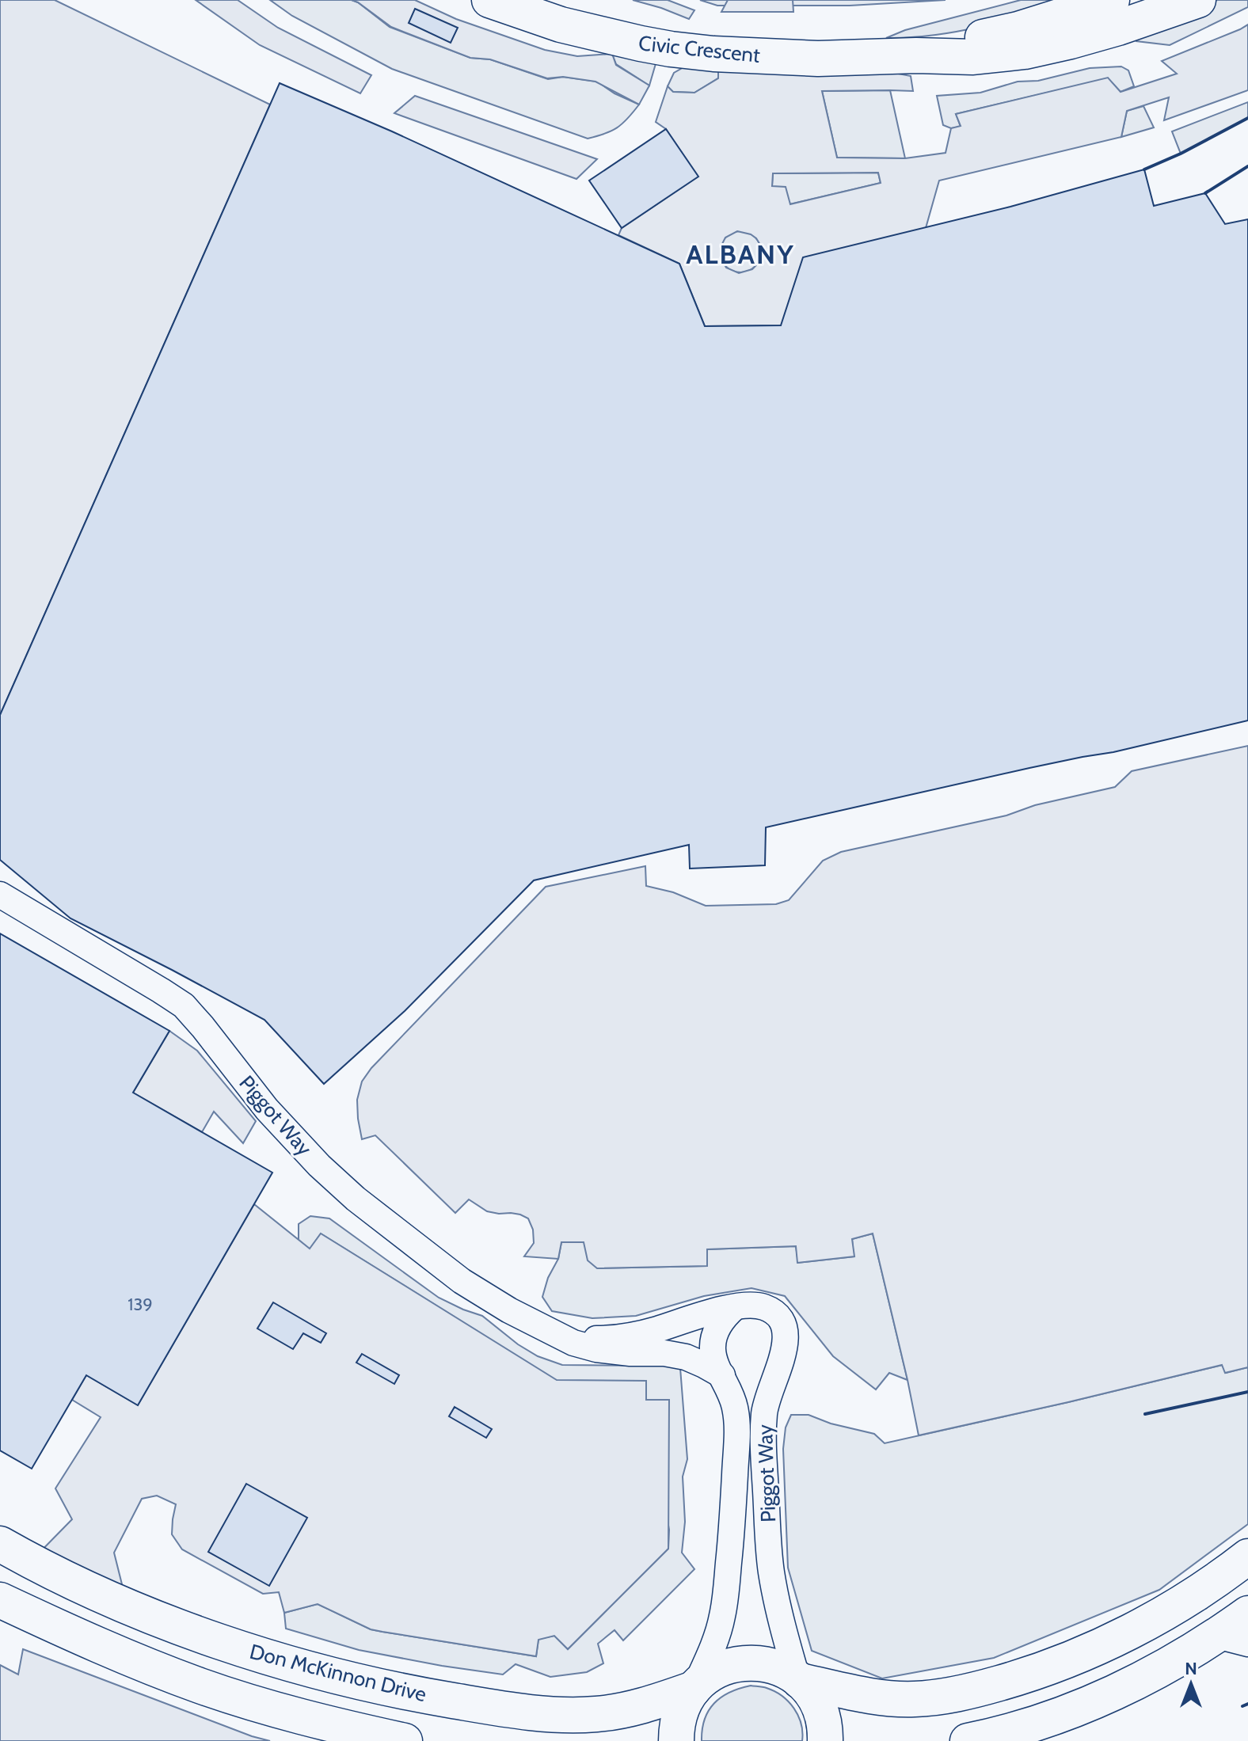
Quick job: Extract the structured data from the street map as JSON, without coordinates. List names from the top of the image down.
{
  "streets": {
    "main road": ["Civic Crescent", "Don McKinnon Drive"],
    "street": ["Piggot Way"]
  },
  "crossings": [
    ["Piggot Way", "Don McKinnon Drive"]
  ],
  "districts": ["ALBANY"],
  "house_numbers": ["139"],
  "north": "top"
}
